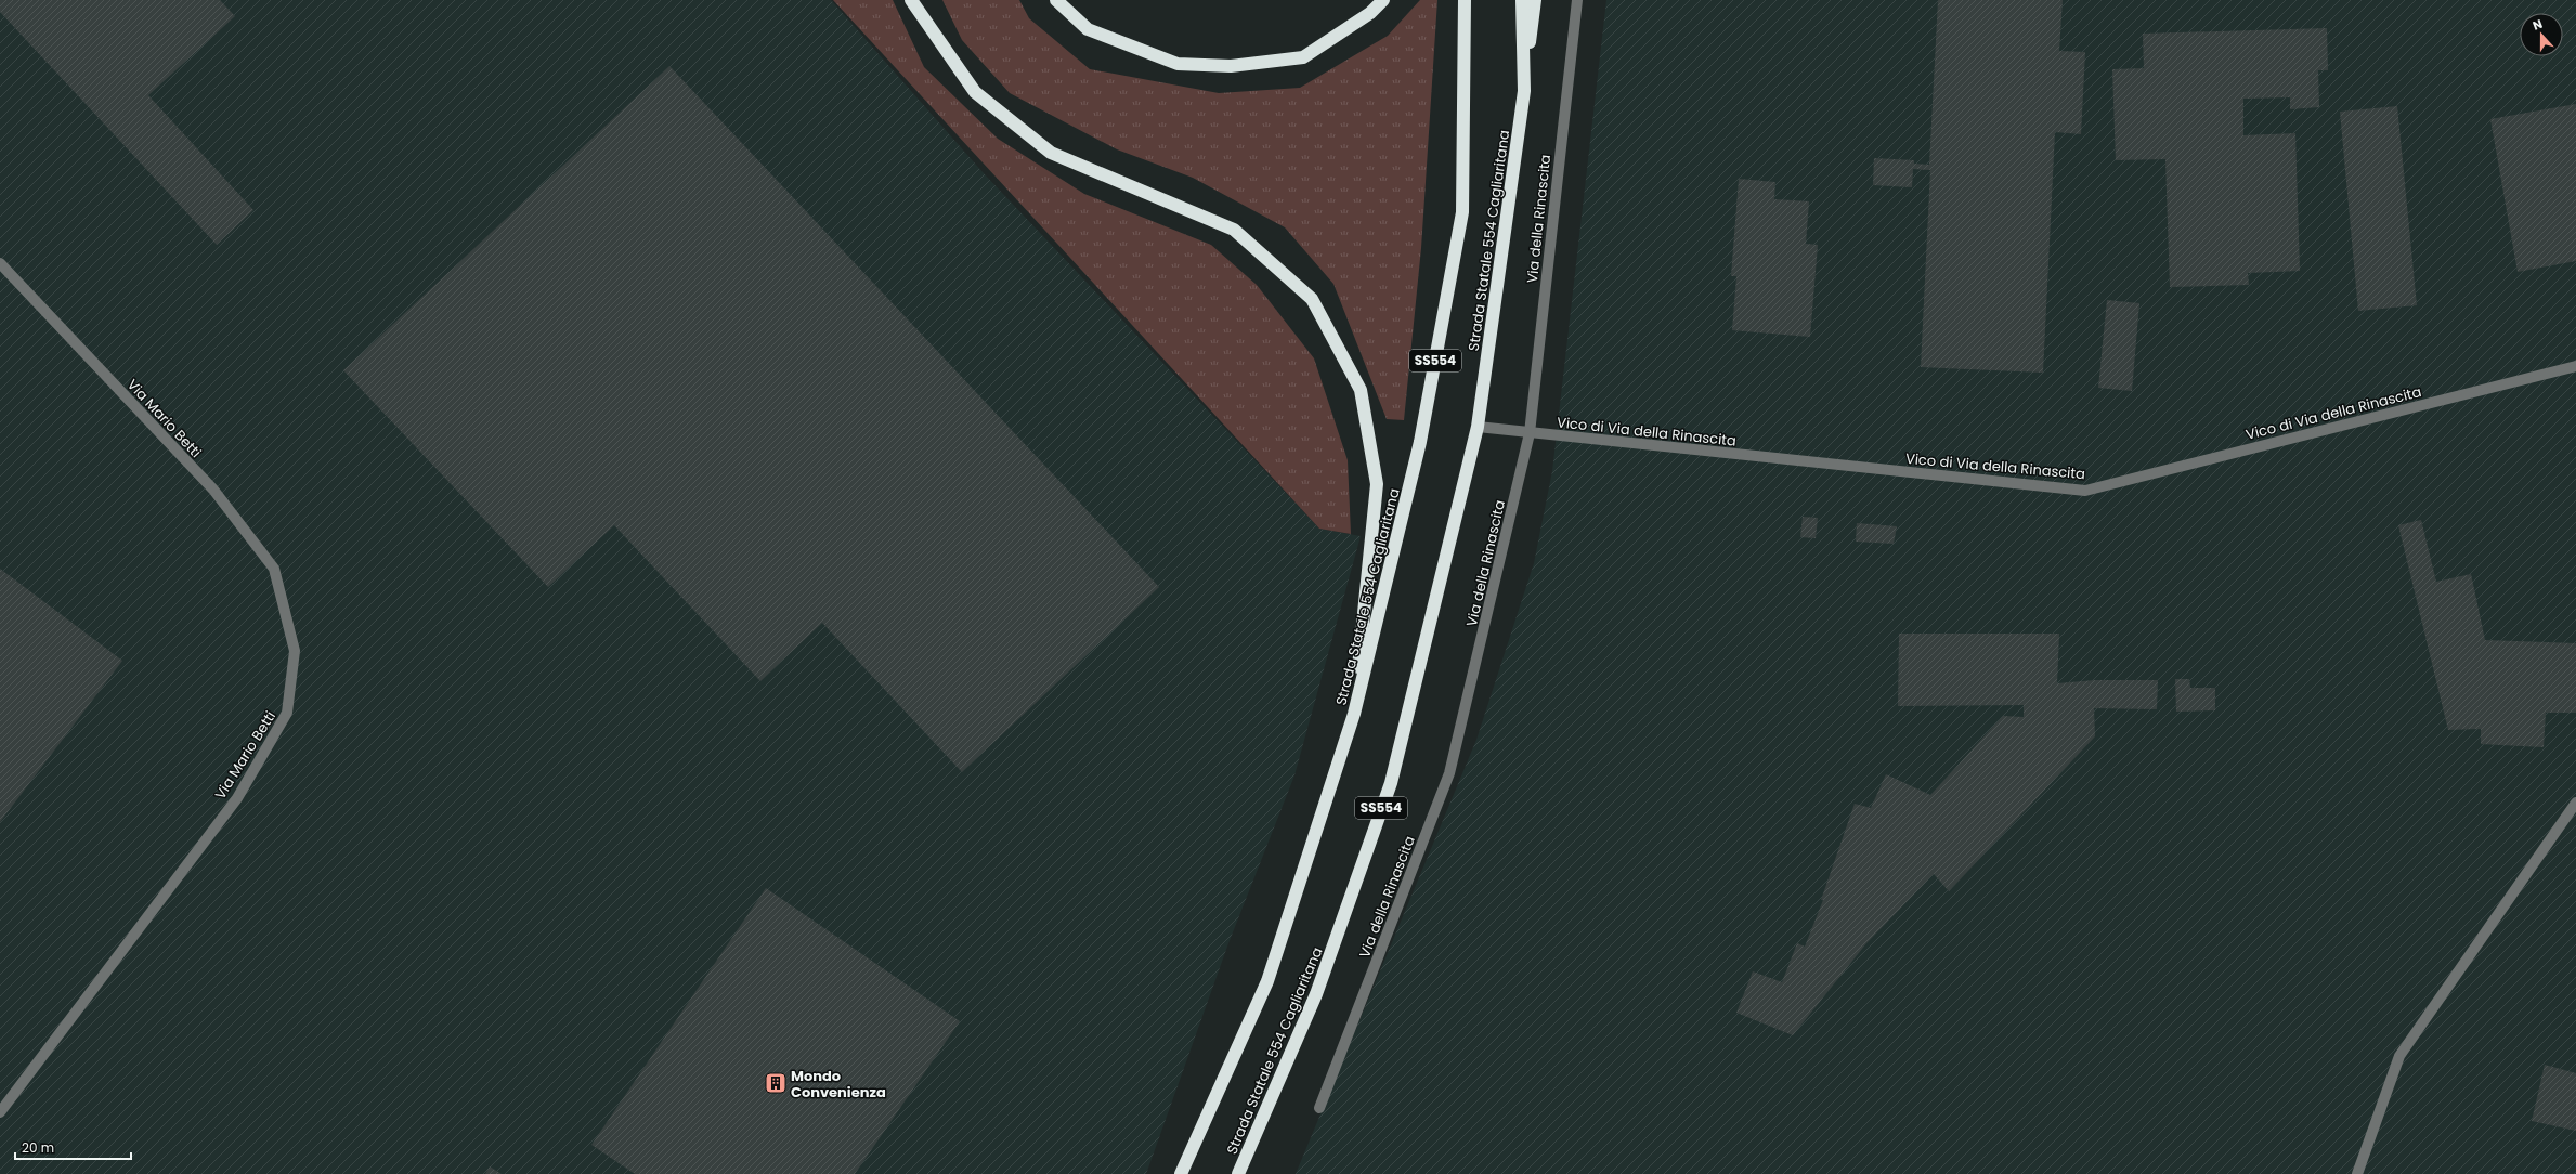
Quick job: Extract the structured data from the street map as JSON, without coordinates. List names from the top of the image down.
{
  "streets": {
    "highway": ["Strada Statale 554 Cagliaritana", "SS554"],
    "street": ["Via della Rinascita", "Vico di Via della Rinascita", "Via Mario Betti"]
  },
  "crossings": [
    ["Via della Rinascita", "Vico di Via della Rinascita"],
    ["Strada Statale 554 Cagliaritana", "Vico di Via della Rinascita"]
  ],
  "places": {
    "building": ["Mondo Convenienza"]
  },
  "scale_bar": "20 m",
  "north": "top"
}
